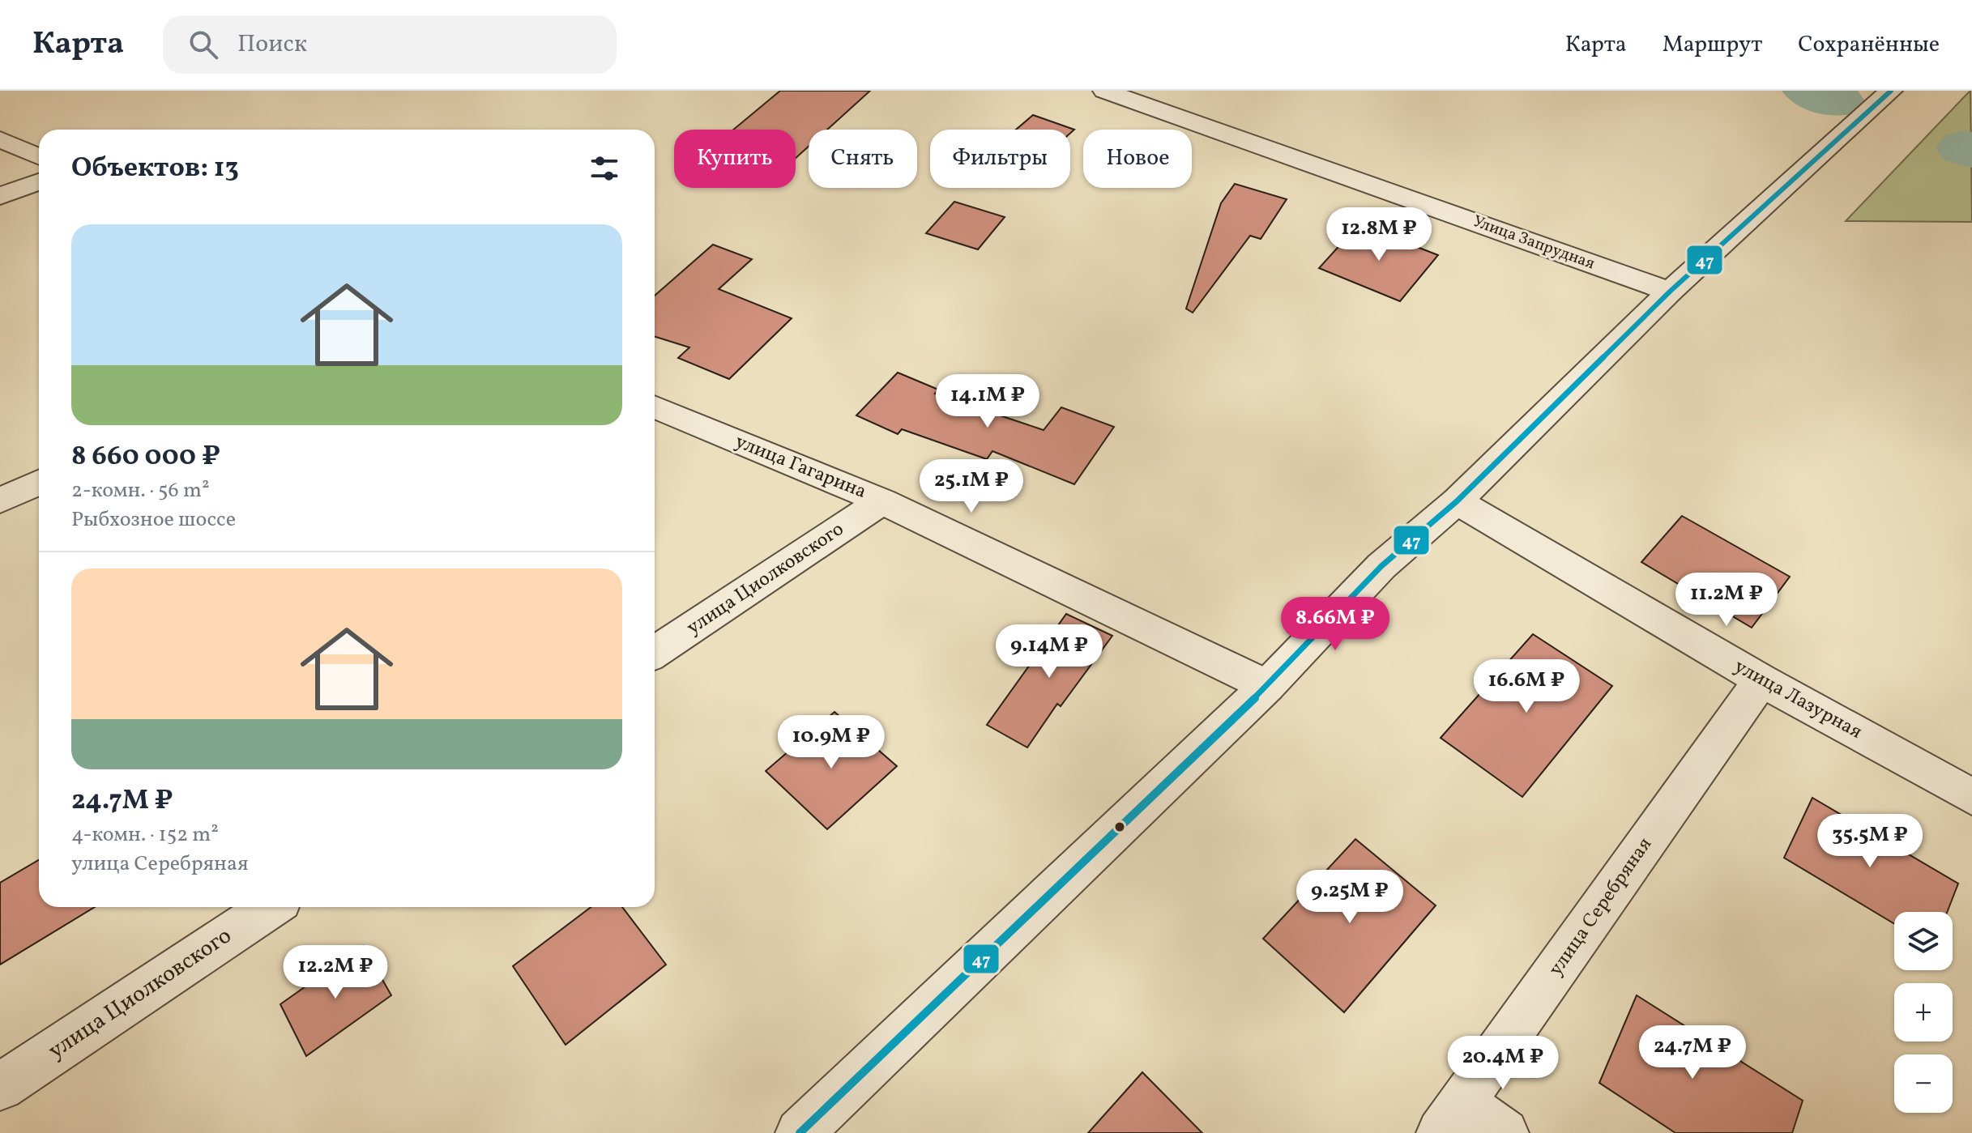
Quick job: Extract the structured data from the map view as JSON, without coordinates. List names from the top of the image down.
{
  "streets": {
    "street": [
      "Улица Запрудная",
      "улица Гагарина",
      "улица Циолковского",
      "улица Лазурная",
      "улица Серебряная"
    ]
  },
  "crossings": [
    ["улица Гагарина", "улица Циолковского"],
    ["улица Лазурная", "улица Серебряная"]
  ],
  "lines": ["transit line 47"],
  "page": {
    "header": "Карта",
    "search": "Поиск",
    "nav": ["Карта", "Маршрут", "Сохранённые"],
    "chip": [
      "Купить",
      "Снять",
      "Фильтры",
      "Новое"
    ],
    "heading": "Объектов: 13",
    "price": [
      "12.8M ₽",
      "14.1M ₽",
      "25.1M ₽",
      "11.2M ₽",
      "8.66M ₽",
      "9.14M ₽",
      "16.6M ₽",
      "10.9M ₽",
      "35.5M ₽",
      "9.25M ₽",
      "12.2M ₽",
      "24.7M ₽",
      "20.4M ₽"
    ],
    "list": [
      {
        "name": "8 660 000 ₽",
        "note": "2-комн. · 56 m² · Рыбхозное шоссе"
      },
      {
        "name": "24.7M ₽",
        "note": "4-комн. · 152 m² · улица Серебряная"
      }
    ],
    "map_buttons": ["+", "−"]
  }
}
